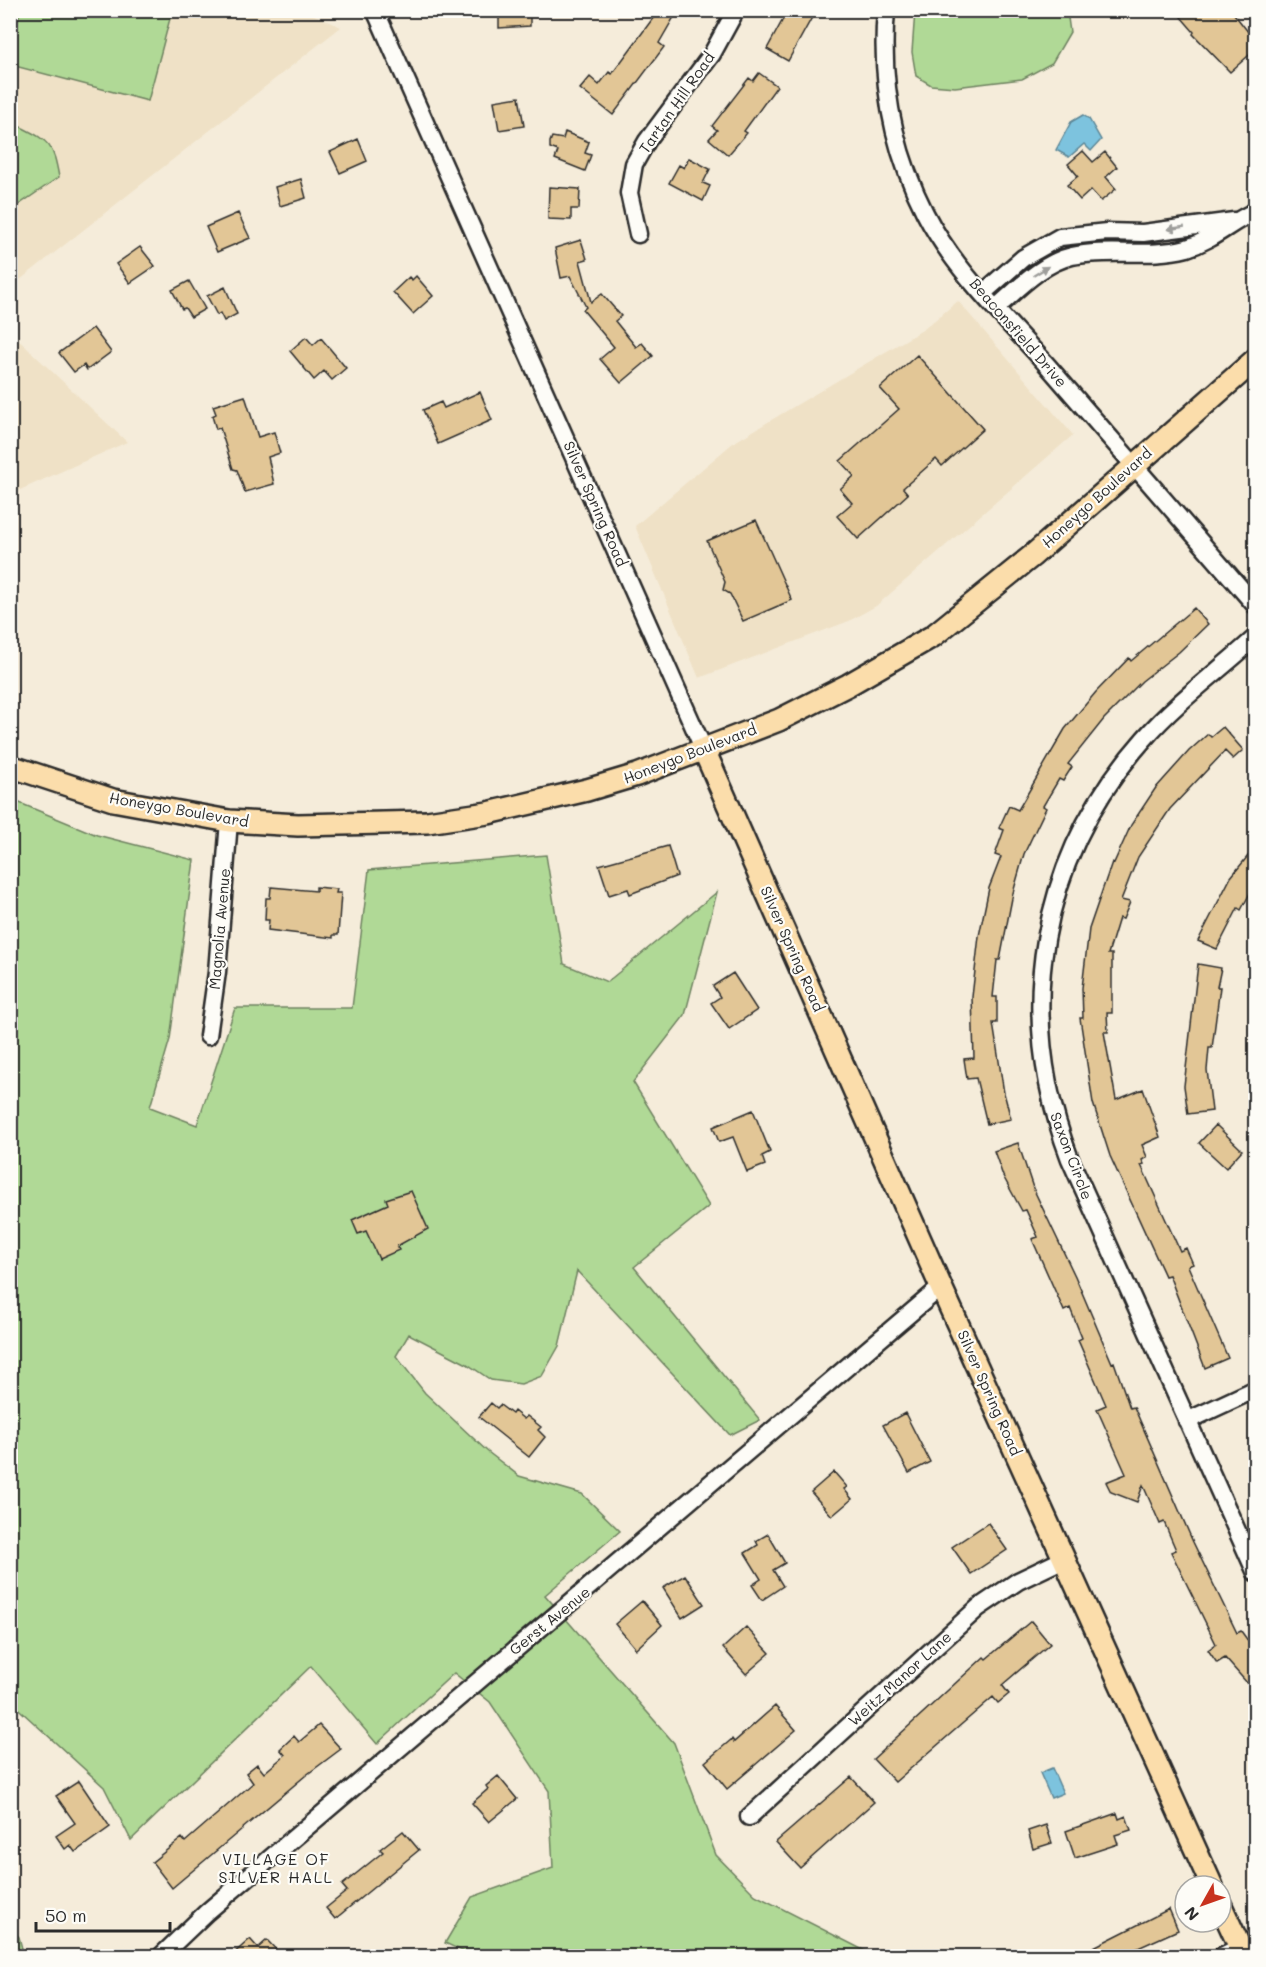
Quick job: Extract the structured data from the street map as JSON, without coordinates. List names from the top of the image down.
{
  "streets": {
    "main road": ["Honeygo Boulevard", "Silver Spring Road"],
    "street": [
      "Tartan Hill Road",
      "Beaconsfield Drive",
      "Magnolia Avenue",
      "Saxon Circle",
      "Gerst Avenue",
      "Weitz Manor Lane"
    ]
  },
  "crossings": [
    ["Beaconsfield Drive", "Honeygo Boulevard"],
    ["Honeygo Boulevard", "Silver Spring Road"],
    ["Honeygo Boulevard", "Magnolia Avenue"],
    ["Silver Spring Road", "Gerst Avenue"],
    ["Silver Spring Road", "Weitz Manor Lane"]
  ],
  "districts": ["VILLAGE OF SILVER HALL"],
  "scale_bar": "50 m",
  "north": "bottom left"
}
